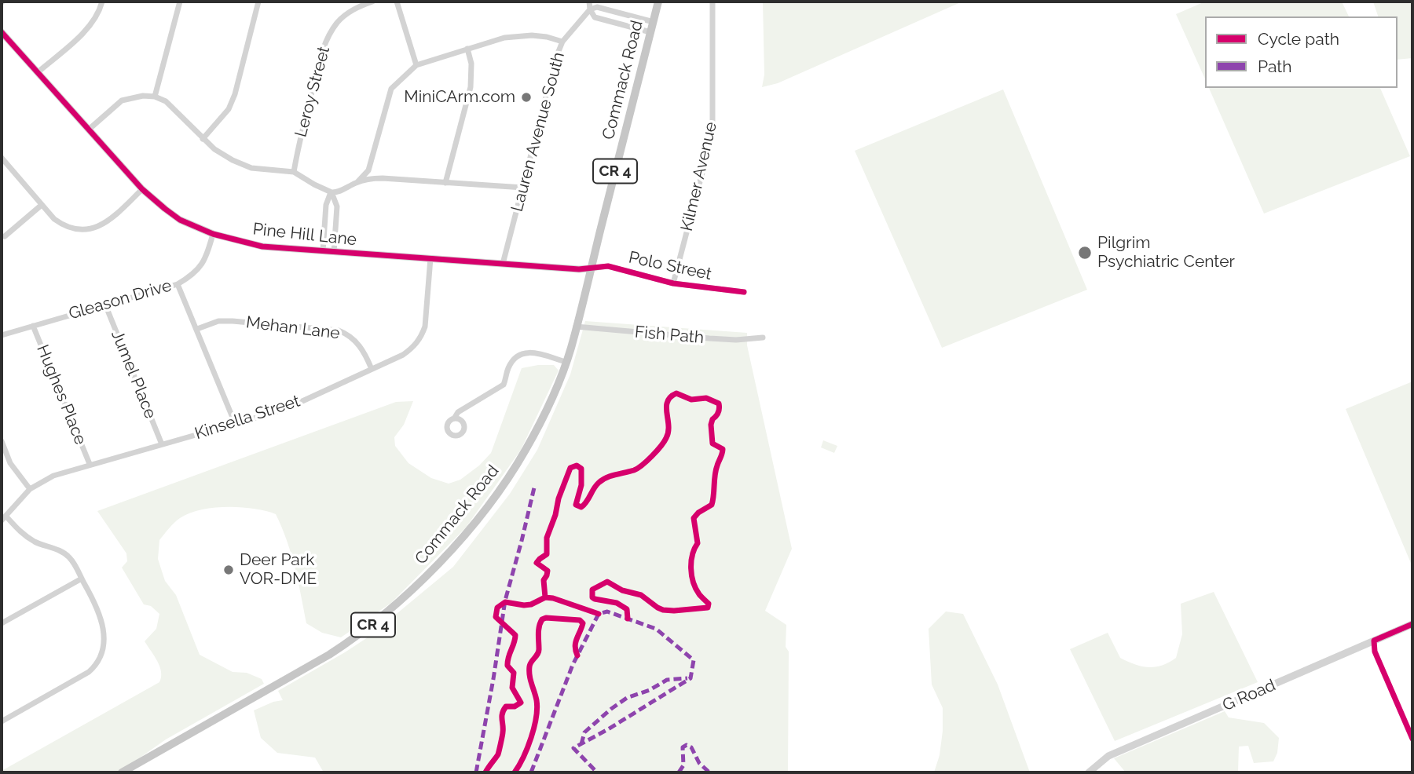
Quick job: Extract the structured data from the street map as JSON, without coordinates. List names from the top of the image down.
{
  "streets": {
    "main road": ["Commack Road", "CR 4"],
    "street": [
      "Leroy Street",
      "Lauren Avenue South",
      "Kilmer Avenue",
      "Pine Hill Lane",
      "Polo Street",
      "Gleason Drive",
      "Mehan Lane",
      "Fish Path",
      "Jumel Place",
      "Hughes Place",
      "Kinsella Street",
      "G Road"
    ]
  },
  "crossings": [
    ["Commack Road", "Pine Hill Lane"],
    ["Commack Road", "Polo Street"],
    ["Commack Road", "Fish Path"],
    ["Lauren Avenue South", "Pine Hill Lane"],
    ["Kilmer Avenue", "Polo Street"],
    ["Pine Hill Lane", "Polo Street"],
    ["Pine Hill Lane", "Gleason Drive"],
    ["Pine Hill Lane", "Kinsella Street"],
    ["Gleason Drive", "Jumel Place"],
    ["Gleason Drive", "Hughes Place"],
    ["Mehan Lane", "Kinsella Street"],
    ["Jumel Place", "Kinsella Street"],
    ["Hughes Place", "Kinsella Street"]
  ],
  "places": ["MiniCArm.com", "Pilgrim Psychiatric Center", "Deer Park VOR-DME"],
  "legend": ["Cycle path", "Path"]
}
